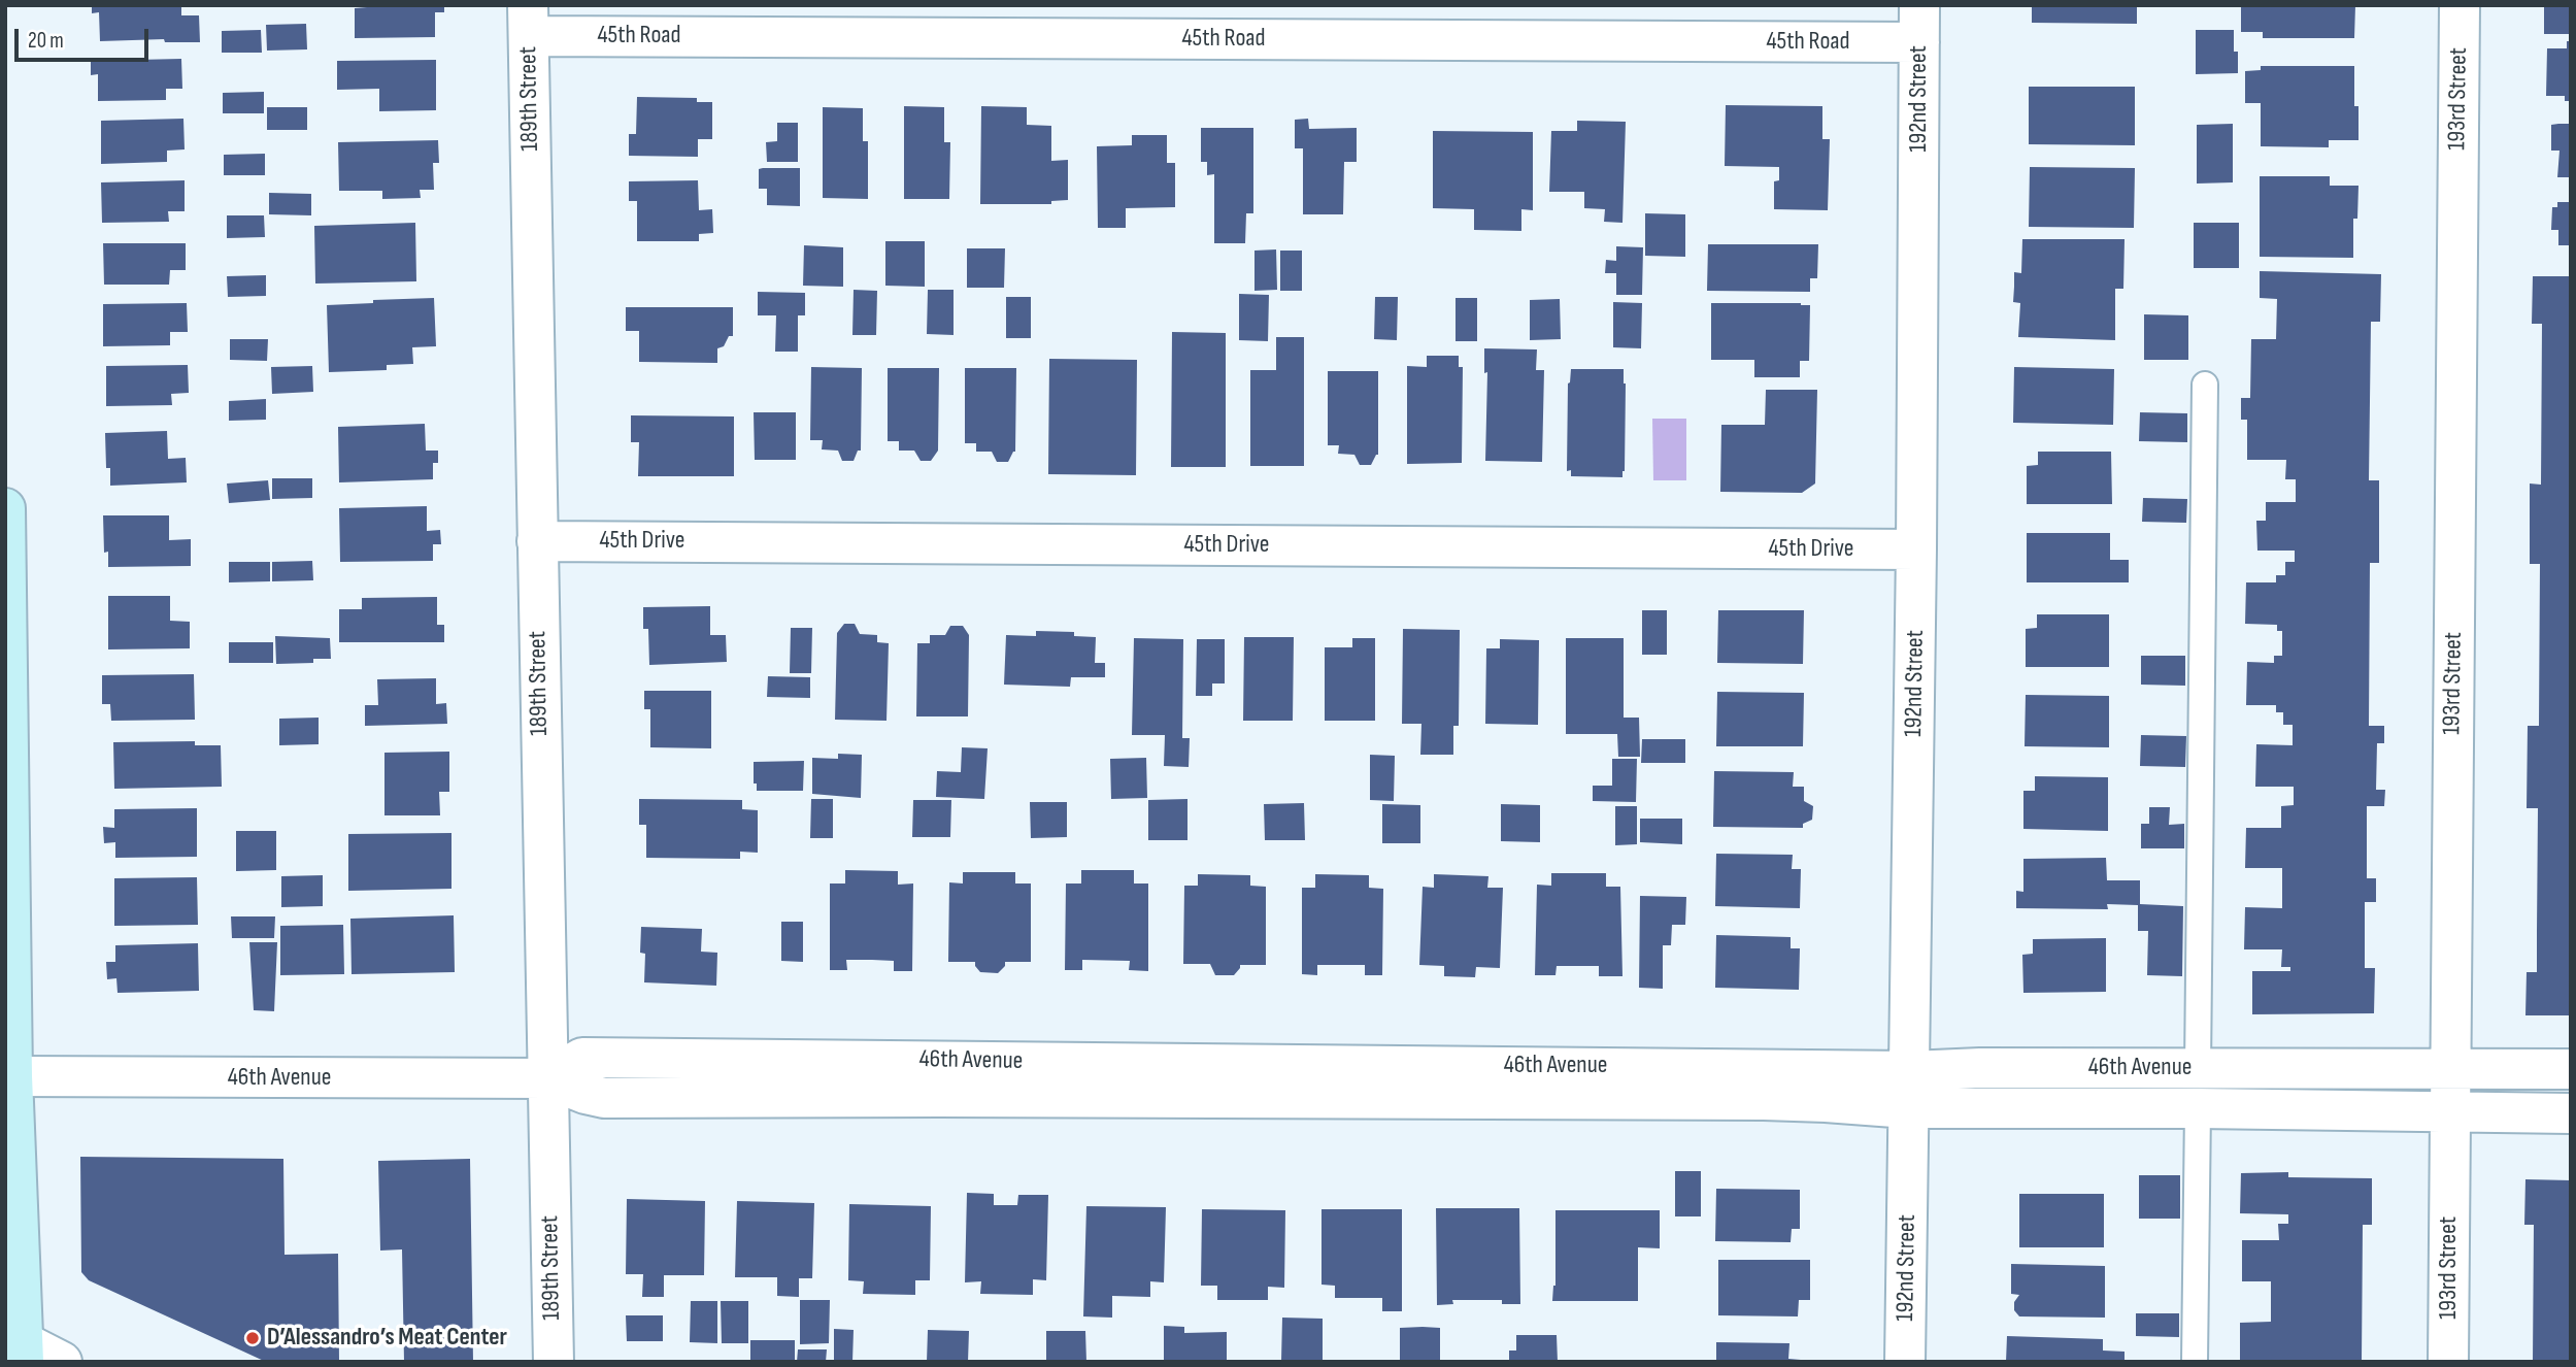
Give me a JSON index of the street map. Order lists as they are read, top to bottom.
{
  "streets": {
    "street": [
      "45th Road",
      "189th Street",
      "192nd Street",
      "193rd Street",
      "45th Drive",
      "46th Avenue"
    ]
  },
  "crossings": [
    ["45th Road", "189th Street"],
    ["45th Road", "192nd Street"],
    ["189th Street", "45th Drive"],
    ["189th Street", "46th Avenue"],
    ["192nd Street", "45th Drive"],
    ["192nd Street", "46th Avenue"],
    ["193rd Street", "46th Avenue"]
  ],
  "places": ["D’Alessandro’s Meat Center"],
  "scale_bar": "20 m"
}
